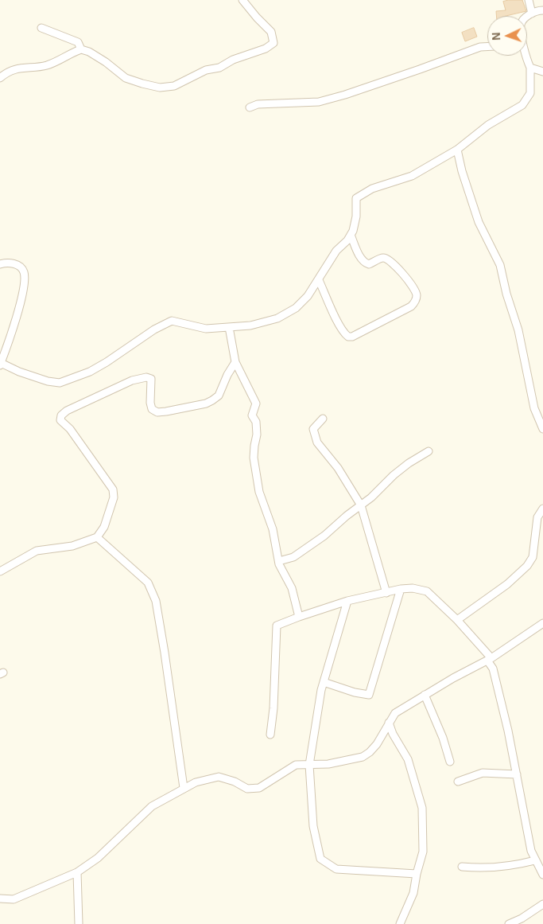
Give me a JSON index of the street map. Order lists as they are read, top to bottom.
{
  "north": "left"
}
